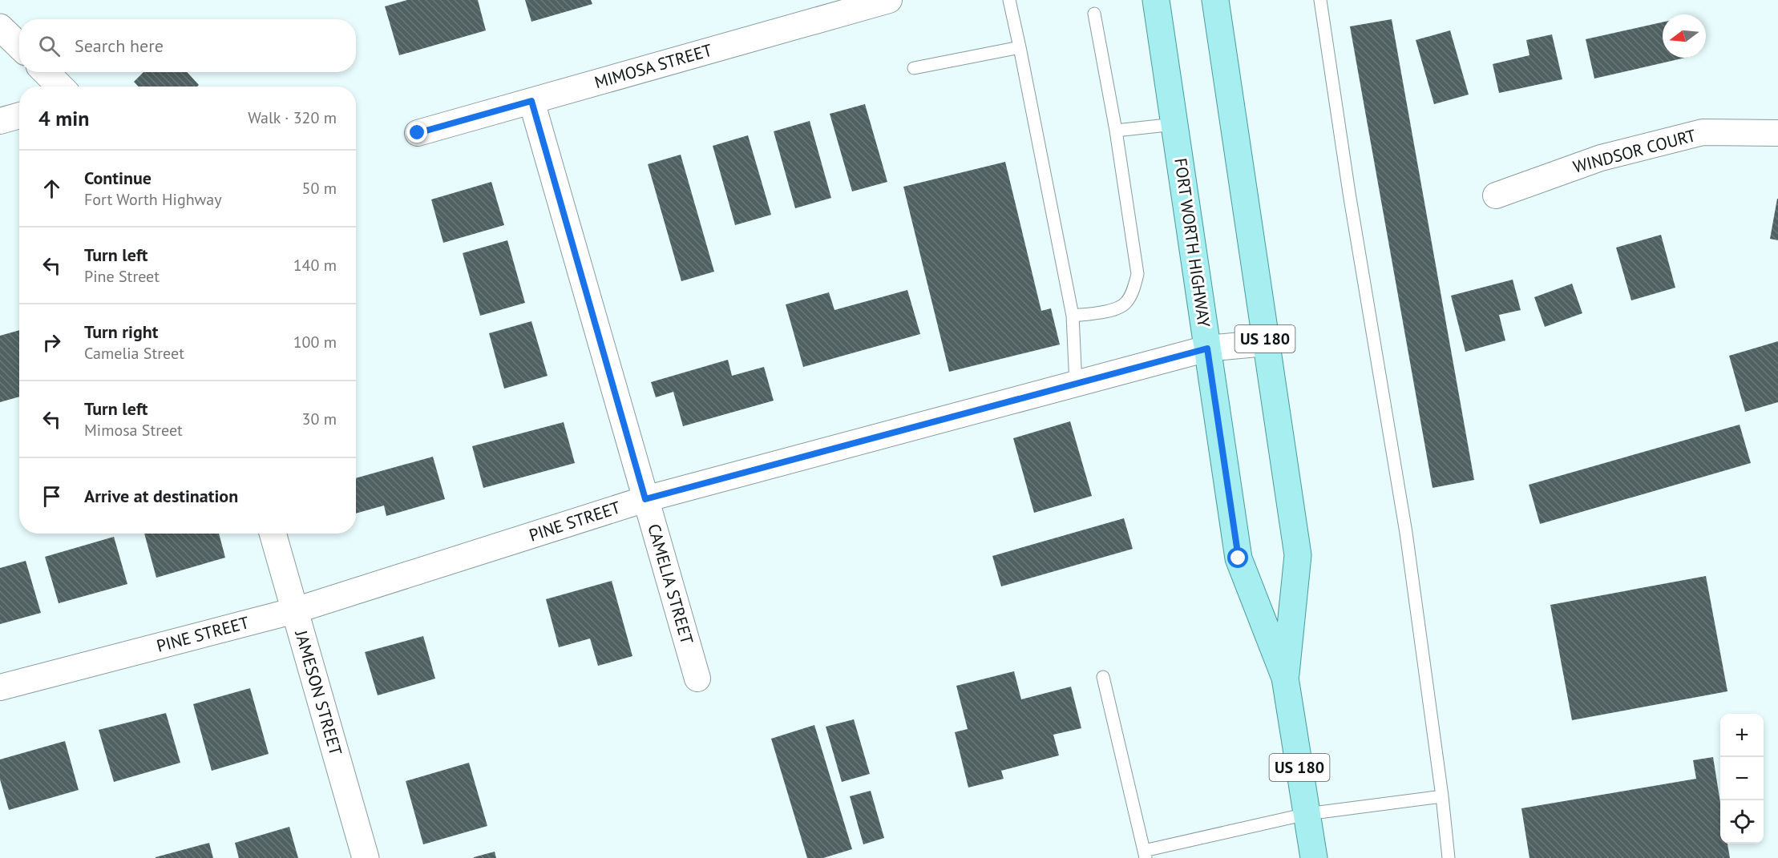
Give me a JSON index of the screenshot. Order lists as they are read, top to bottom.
{
  "streets": {
    "main road": ["FORT WORTH HIGHWAY", "US 180"],
    "street": [
      "MIMOSA STREET",
      "WINDSOR COURT",
      "PINE STREET",
      "CAMELIA STREET",
      "JAMESON STREET"
    ]
  },
  "crossings": [
    ["MIMOSA STREET", "CAMELIA STREET"],
    ["FORT WORTH HIGHWAY", "PINE STREET"],
    ["PINE STREET", "CAMELIA STREET"],
    ["PINE STREET", "JAMESON STREET"]
  ],
  "north": "left",
  "page": {
    "search": "Search here",
    "heading": ["4 min", "Walk · 320 m"],
    "list": [
      ["Continue", "Fort Worth Highway", "50 m"],
      ["Turn left", "Pine Street", "140 m"],
      ["Turn right", "Camelia Street", "100 m"],
      ["Turn left", "Mimosa Street", "30 m"],
      "Arrive at destination"
    ],
    "map_buttons": ["+", "−"]
  }
}
